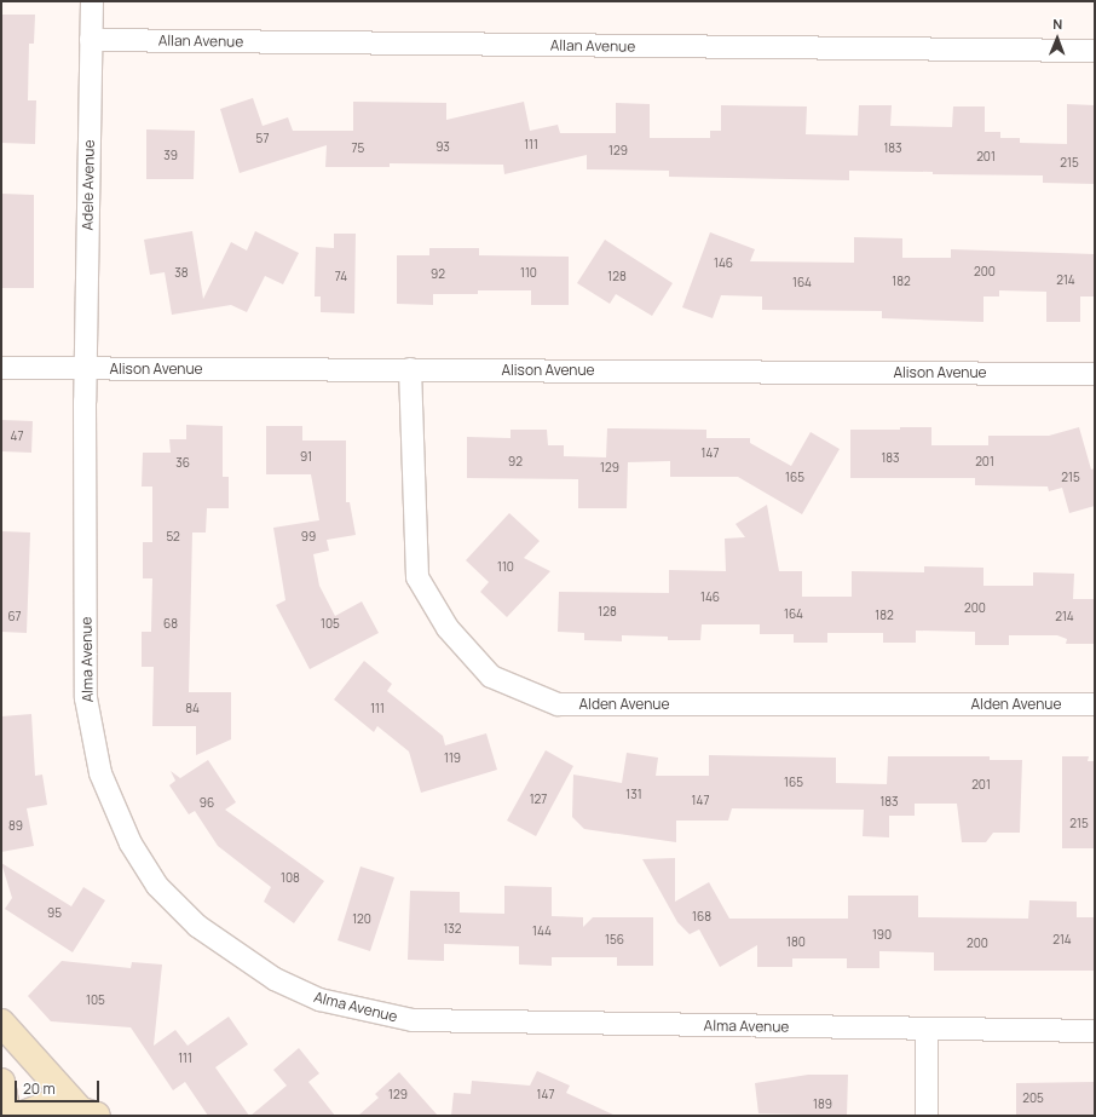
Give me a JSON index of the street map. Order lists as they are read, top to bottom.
{
  "streets": {
    "street": [
      "Allan Avenue",
      "Adele Avenue",
      "Alison Avenue",
      "Alma Avenue",
      "Alden Avenue"
    ]
  },
  "crossings": [
    ["Allan Avenue", "Adele Avenue"],
    ["Adele Avenue", "Alison Avenue"],
    ["Adele Avenue", "Alma Avenue"],
    ["Alison Avenue", "Alma Avenue"],
    ["Alison Avenue", "Alden Avenue"]
  ],
  "house_numbers": [
    "57",
    "111",
    "93",
    "75",
    "183",
    "129",
    "39",
    "201",
    "215",
    "146",
    "200",
    "38",
    "110",
    "92",
    "74",
    "128",
    "214",
    "182",
    "164",
    "47",
    "147",
    "91",
    "183",
    "92",
    "201",
    "36",
    "129",
    "165",
    "215",
    "52",
    "99",
    "110",
    "146",
    "200",
    "128",
    "164",
    "182",
    "67",
    "214",
    "68",
    "105",
    "84",
    "111",
    "119",
    "165",
    "201",
    "131",
    "127",
    "147",
    "183",
    "96",
    "215",
    "89",
    "108",
    "95",
    "168",
    "120",
    "132",
    "144",
    "190",
    "156",
    "214",
    "180",
    "200",
    "105",
    "111",
    "129",
    "147",
    "205",
    "189"
  ],
  "scale_bar": "20 m",
  "north": "top"
}
